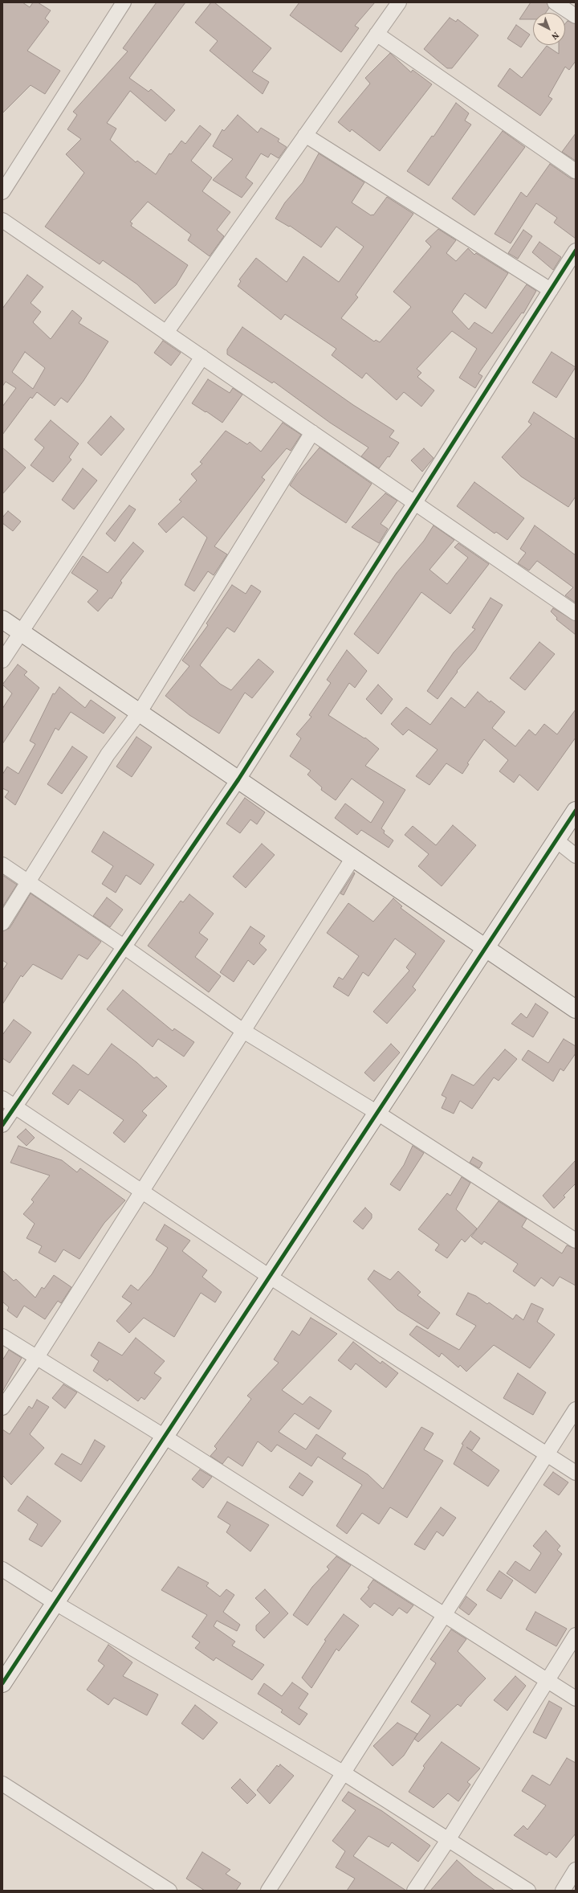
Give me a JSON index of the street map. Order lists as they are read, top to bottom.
{
  "north": "bottom right"
}
